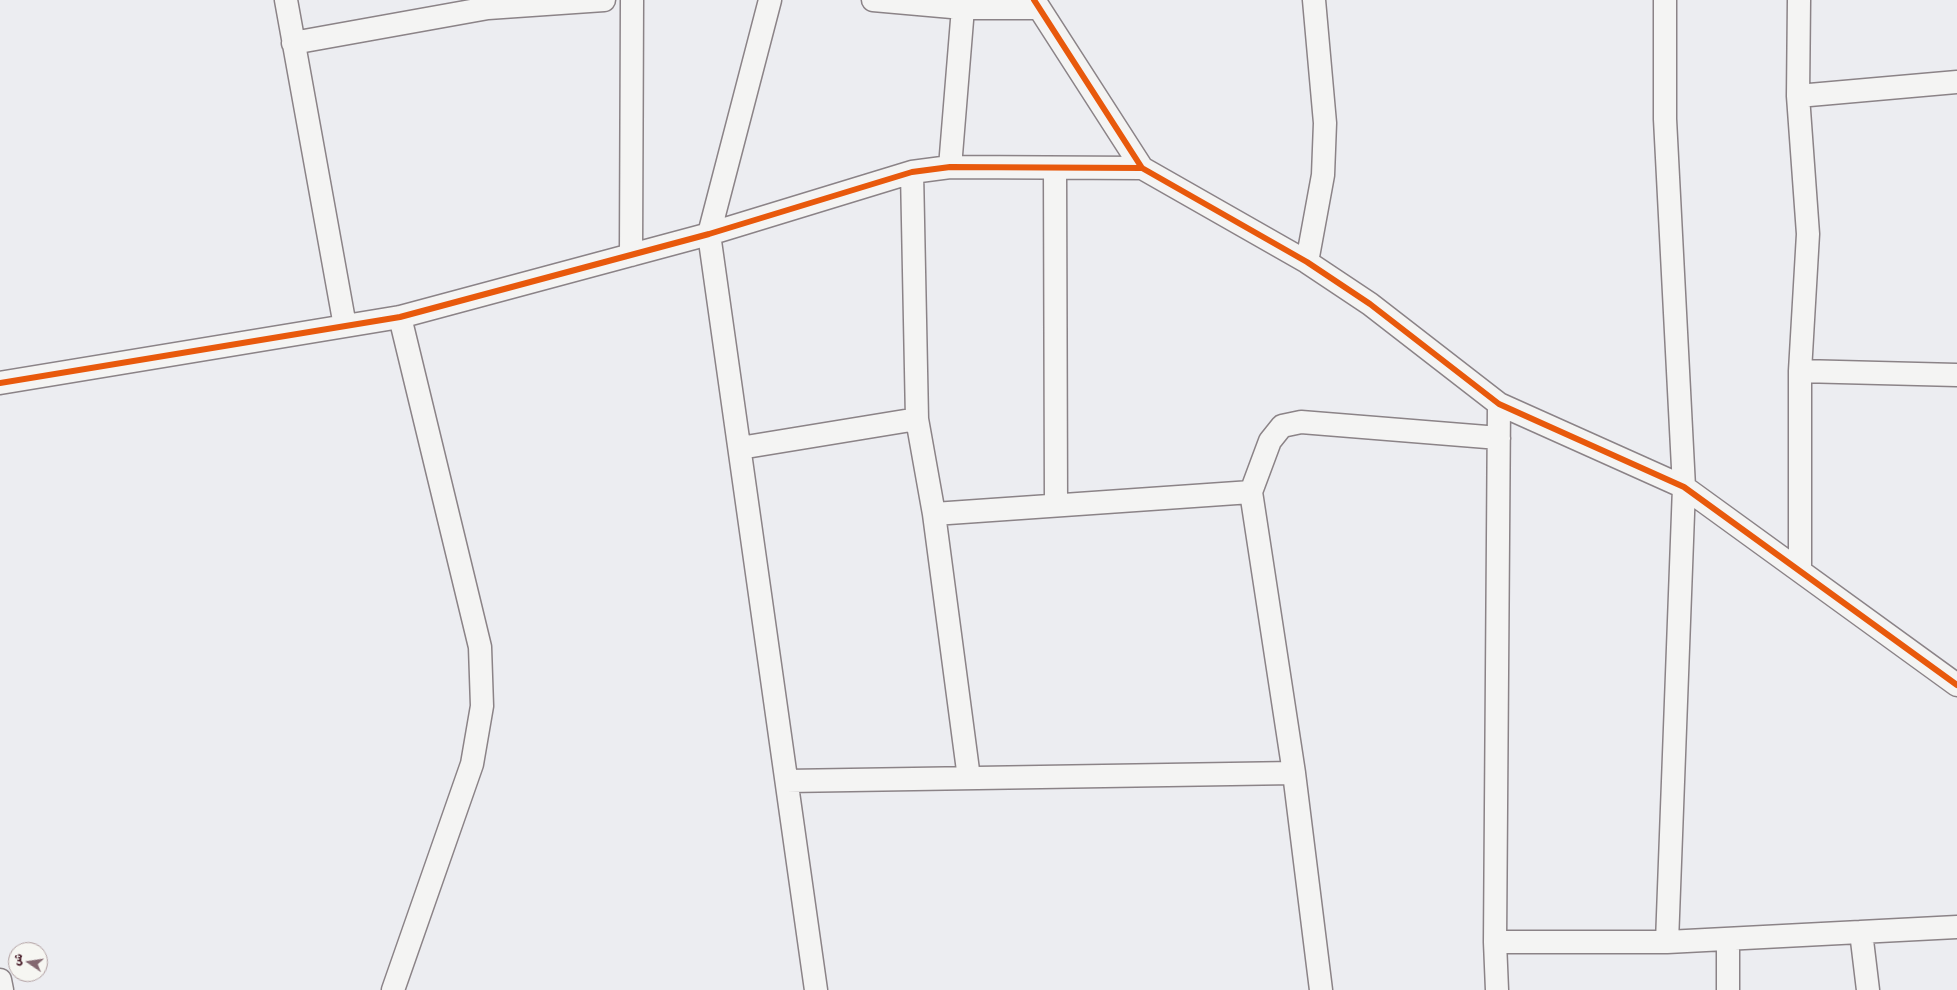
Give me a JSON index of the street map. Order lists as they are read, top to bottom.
{
  "north": "left"
}
